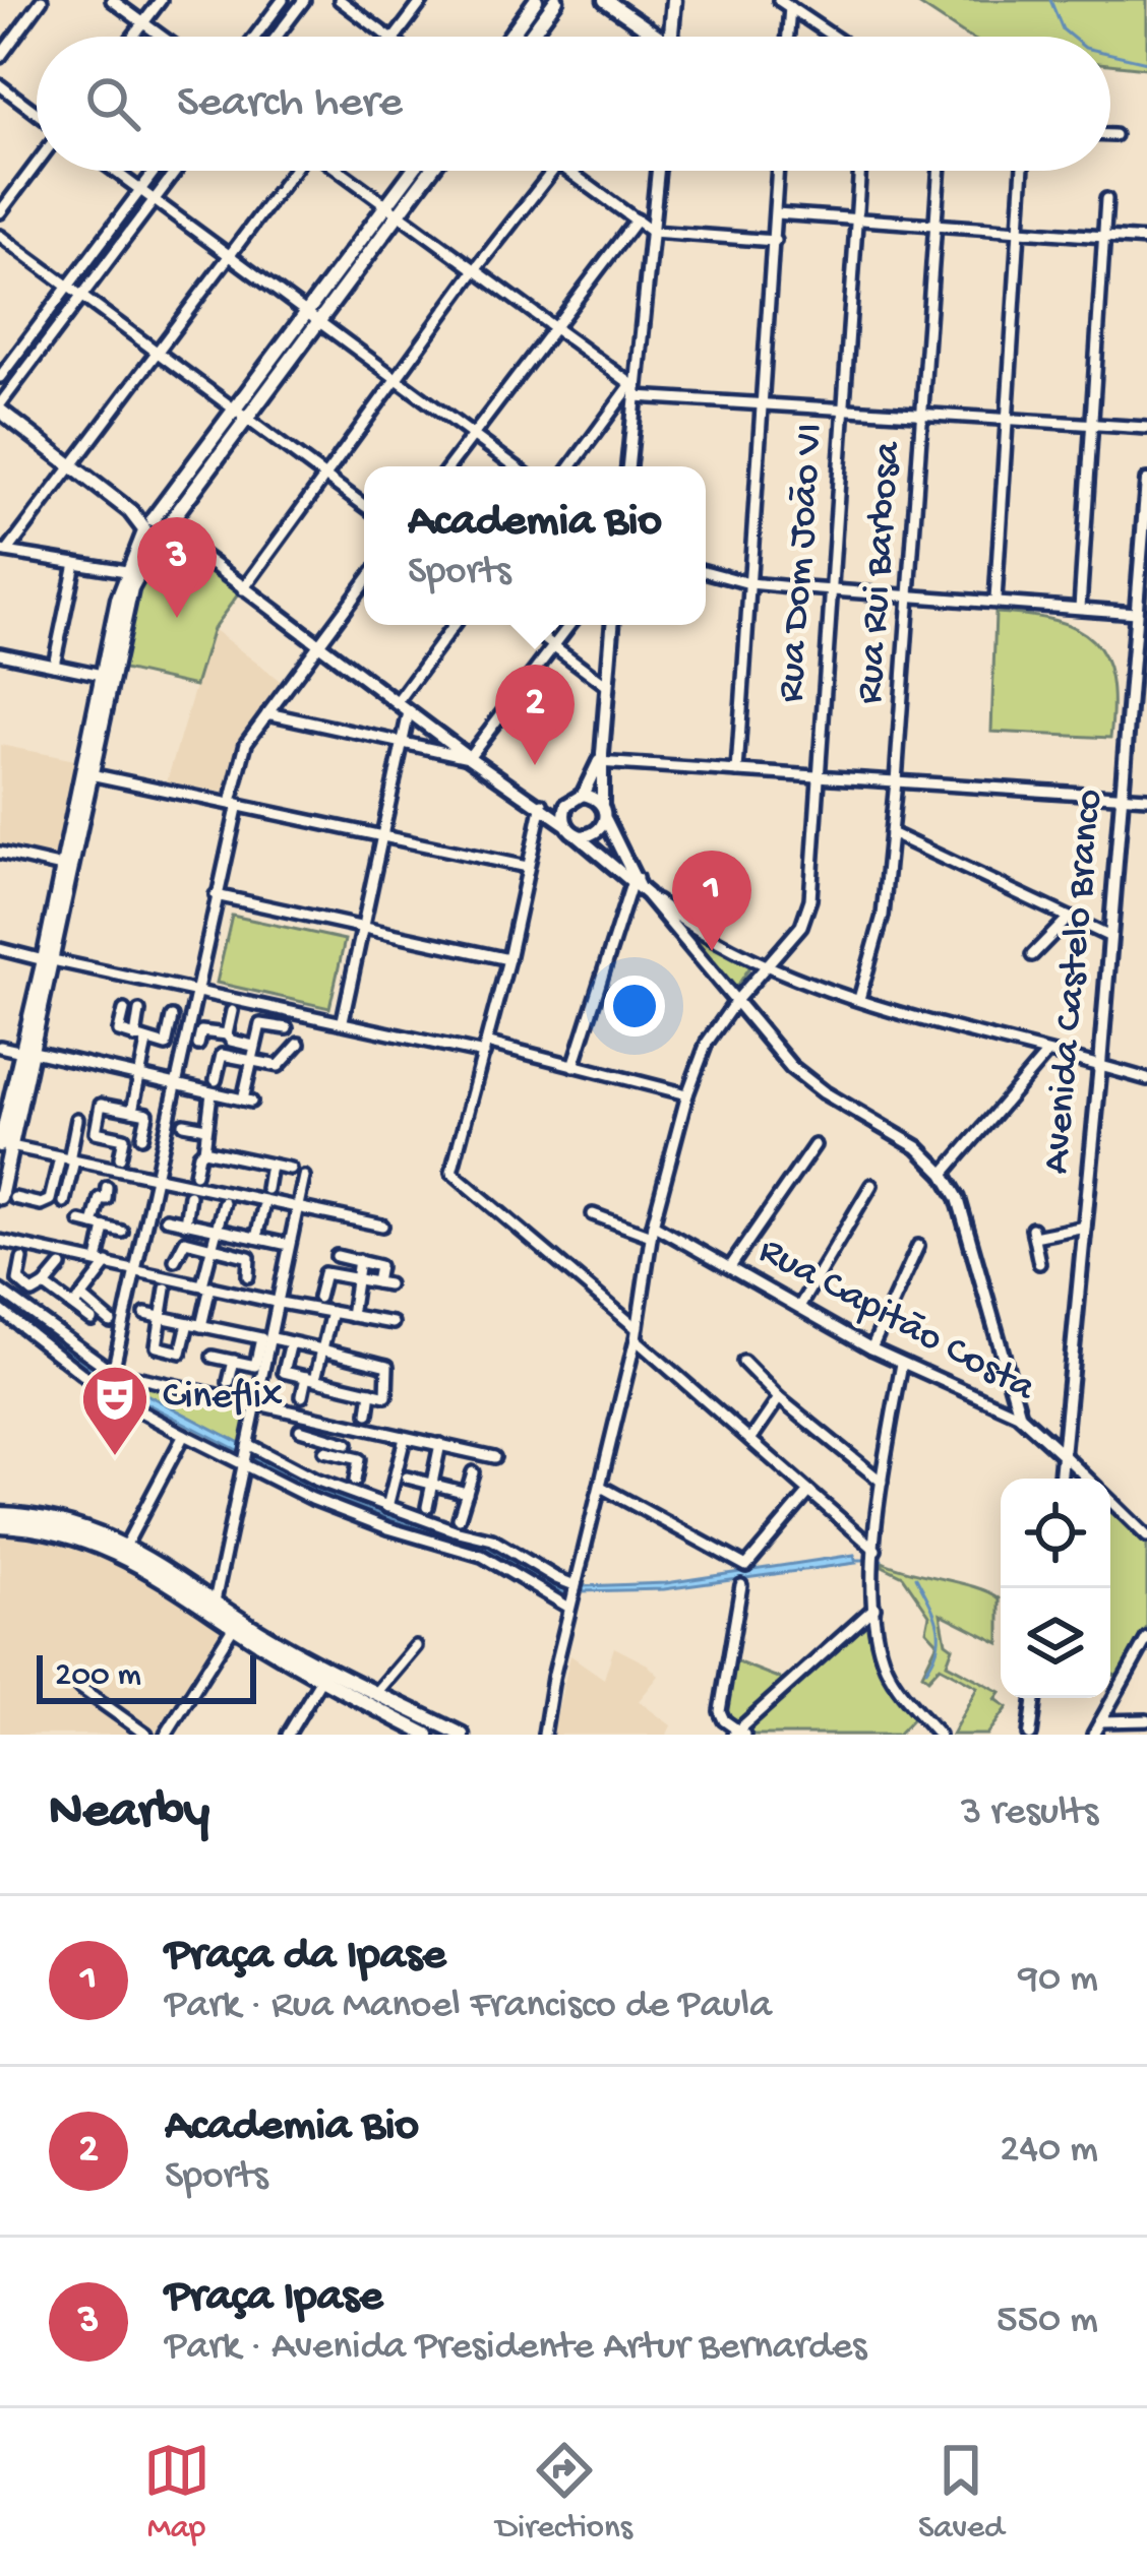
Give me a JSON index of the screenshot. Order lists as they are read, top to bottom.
{
  "streets": {
    "street": [
      "Rua Dom João VI",
      "Rua Rui Barbosa",
      "Avenida Castelo Branco",
      "Rua Capitão Costa"
    ]
  },
  "crossings": [
    ["Rua Dom João VI", "Rua Capitão Costa"],
    ["Avenida Castelo Branco", "Rua Capitão Costa"]
  ],
  "places": {
    "theatre": ["Cineflix"]
  },
  "scale_bar": "200 m",
  "page": {
    "search": "Search here",
    "popup": ["Academia Bio", "Sports"],
    "pins": ["3", "2", "1"],
    "scale": "200 m",
    "heading": ["Nearby", "3 results"],
    "list": [
      {
        "mark": "1",
        "name": "Praça da Ipase",
        "note": "Park · Rua Manoel Francisco de Paula",
        "value": "90 m"
      },
      {
        "mark": "2",
        "name": "Academia Bio",
        "note": "Sports",
        "value": "240 m"
      },
      {
        "mark": "3",
        "name": "Praça Ipase",
        "note": "Park · Avenida Presidente Artur Bernardes",
        "value": "550 m"
      }
    ],
    "nav": ["Map", "Directions", "Saved"]
  }
}
